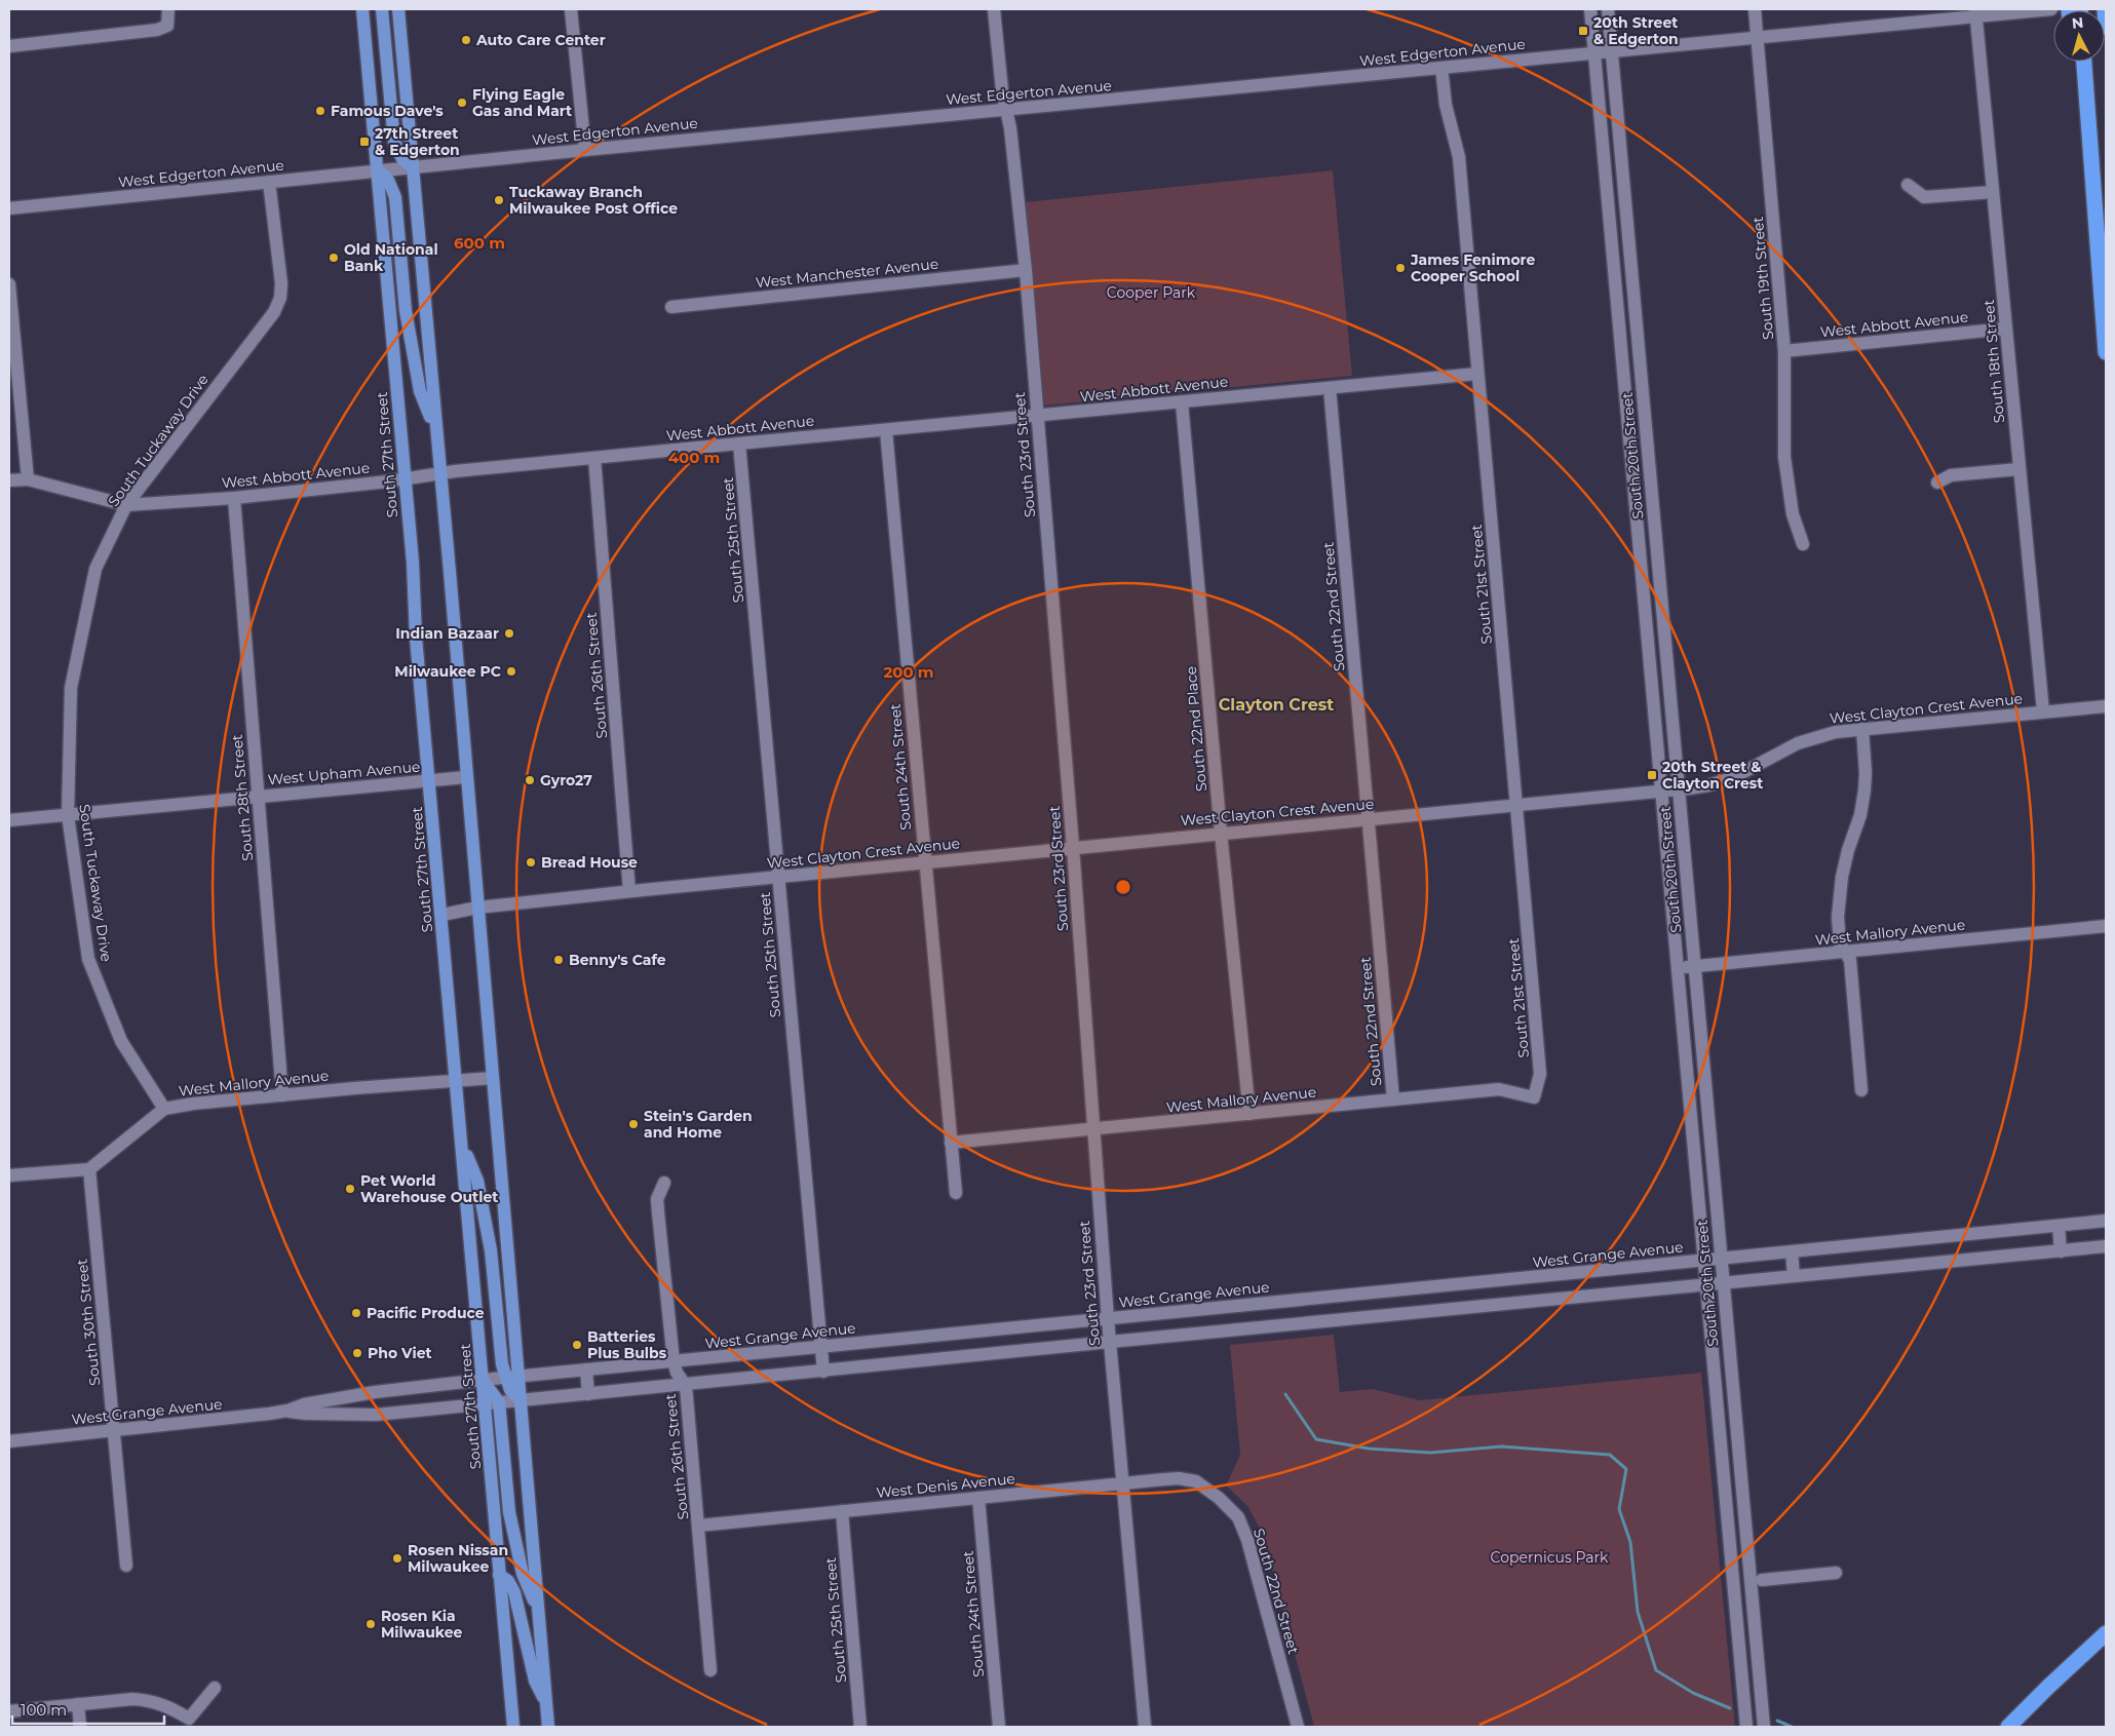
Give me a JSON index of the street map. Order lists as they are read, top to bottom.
{
  "streets": {
    "main road": ["South 27th Street"],
    "street": [
      "West Edgerton Avenue",
      "West Manchester Avenue",
      "South 19th Street",
      "West Abbott Avenue",
      "South 18th Street",
      "South Tuckaway Drive",
      "South 23rd Street",
      "South 20th Street",
      "South 25th Street",
      "South 21st Street",
      "South 22nd Street",
      "South 26th Street",
      "West Clayton Crest Avenue",
      "South 22nd Place",
      "South 24th Street",
      "West Upham Avenue",
      "South 28th Street",
      "West Mallory Avenue",
      "West Grange Avenue",
      "South 30th Street",
      "West Denis Avenue"
    ]
  },
  "crossings": [
    ["West Edgerton Avenue", "South 19th Street"],
    ["West Edgerton Avenue", "South 18th Street"],
    ["West Edgerton Avenue", "South Tuckaway Drive"],
    ["West Edgerton Avenue", "South 27th Street"],
    ["West Edgerton Avenue", "South 23rd Street"],
    ["West Edgerton Avenue", "South 20th Street"],
    ["West Edgerton Avenue", "South 21st Street"],
    ["West Manchester Avenue", "South 23rd Street"],
    ["South 19th Street", "West Abbott Avenue"],
    ["West Abbott Avenue", "South 18th Street"],
    ["West Abbott Avenue", "South Tuckaway Drive"],
    ["West Abbott Avenue", "South 27th Street"],
    ["West Abbott Avenue", "South 23rd Street"],
    ["West Abbott Avenue", "South 25th Street"],
    ["West Abbott Avenue", "South 21st Street"],
    ["West Abbott Avenue", "South 22nd Street"],
    ["West Abbott Avenue", "South 26th Street"],
    ["West Abbott Avenue", "South 22nd Place"],
    ["West Abbott Avenue", "South 24th Street"],
    ["West Abbott Avenue", "South 28th Street"],
    ["South 18th Street", "West Clayton Crest Avenue"],
    ["South Tuckaway Drive", "West Upham Avenue"],
    ["South Tuckaway Drive", "West Mallory Avenue"],
    ["South 27th Street", "West Clayton Crest Avenue"],
    ["South 27th Street", "West Upham Avenue"],
    ["South 27th Street", "West Mallory Avenue"],
    ["South 27th Street", "West Grange Avenue"],
    ["South 23rd Street", "West Clayton Crest Avenue"],
    ["South 23rd Street", "West Mallory Avenue"],
    ["South 23rd Street", "West Grange Avenue"],
    ["South 23rd Street", "West Denis Avenue"],
    ["South 20th Street", "West Clayton Crest Avenue"],
    ["South 20th Street", "West Mallory Avenue"],
    ["South 20th Street", "West Grange Avenue"],
    ["South 25th Street", "West Clayton Crest Avenue"],
    ["South 25th Street", "West Grange Avenue"],
    ["South 25th Street", "West Denis Avenue"],
    ["South 21st Street", "West Clayton Crest Avenue"],
    ["South 21st Street", "West Mallory Avenue"],
    ["South 22nd Street", "West Clayton Crest Avenue"],
    ["South 22nd Street", "West Mallory Avenue"],
    ["South 22nd Street", "West Denis Avenue"],
    ["South 26th Street", "West Clayton Crest Avenue"],
    ["South 26th Street", "West Grange Avenue"],
    ["South 26th Street", "West Denis Avenue"],
    ["West Clayton Crest Avenue", "South 22nd Place"],
    ["West Clayton Crest Avenue", "South 24th Street"],
    ["South 22nd Place", "West Mallory Avenue"],
    ["South 24th Street", "West Mallory Avenue"],
    ["South 24th Street", "West Denis Avenue"],
    ["West Upham Avenue", "South 28th Street"],
    ["South 28th Street", "West Mallory Avenue"],
    ["West Mallory Avenue", "South 30th Street"],
    ["West Grange Avenue", "South 30th Street"]
  ],
  "districts": ["Clayton Crest"],
  "parks": ["Cooper Park", "Copernicus Park"],
  "places": {
    "transit": ["20th Street & Edgerton", "27th Street & Edgerton", "20th Street & Clayton Crest"],
    "other": [
      "Auto Care Center",
      "Flying Eagle Gas and Mart",
      "Famous Dave's",
      "Tuckaway Branch Milwaukee Post Office",
      "Old National Bank",
      "James Fenimore Cooper School",
      "Indian Bazaar",
      "Milwaukee PC",
      "Gyro27",
      "Bread House",
      "Benny's Cafe",
      "Stein's Garden and Home",
      "Pet World Warehouse Outlet",
      "Pacific Produce",
      "Batteries Plus Bulbs",
      "Pho Viet",
      "Rosen Nissan Milwaukee",
      "Rosen Kia Milwaukee"
    ]
  },
  "scale_bar": "100 m",
  "north": "top",
  "rings": ["600 m", "400 m", "200 m"]
}
